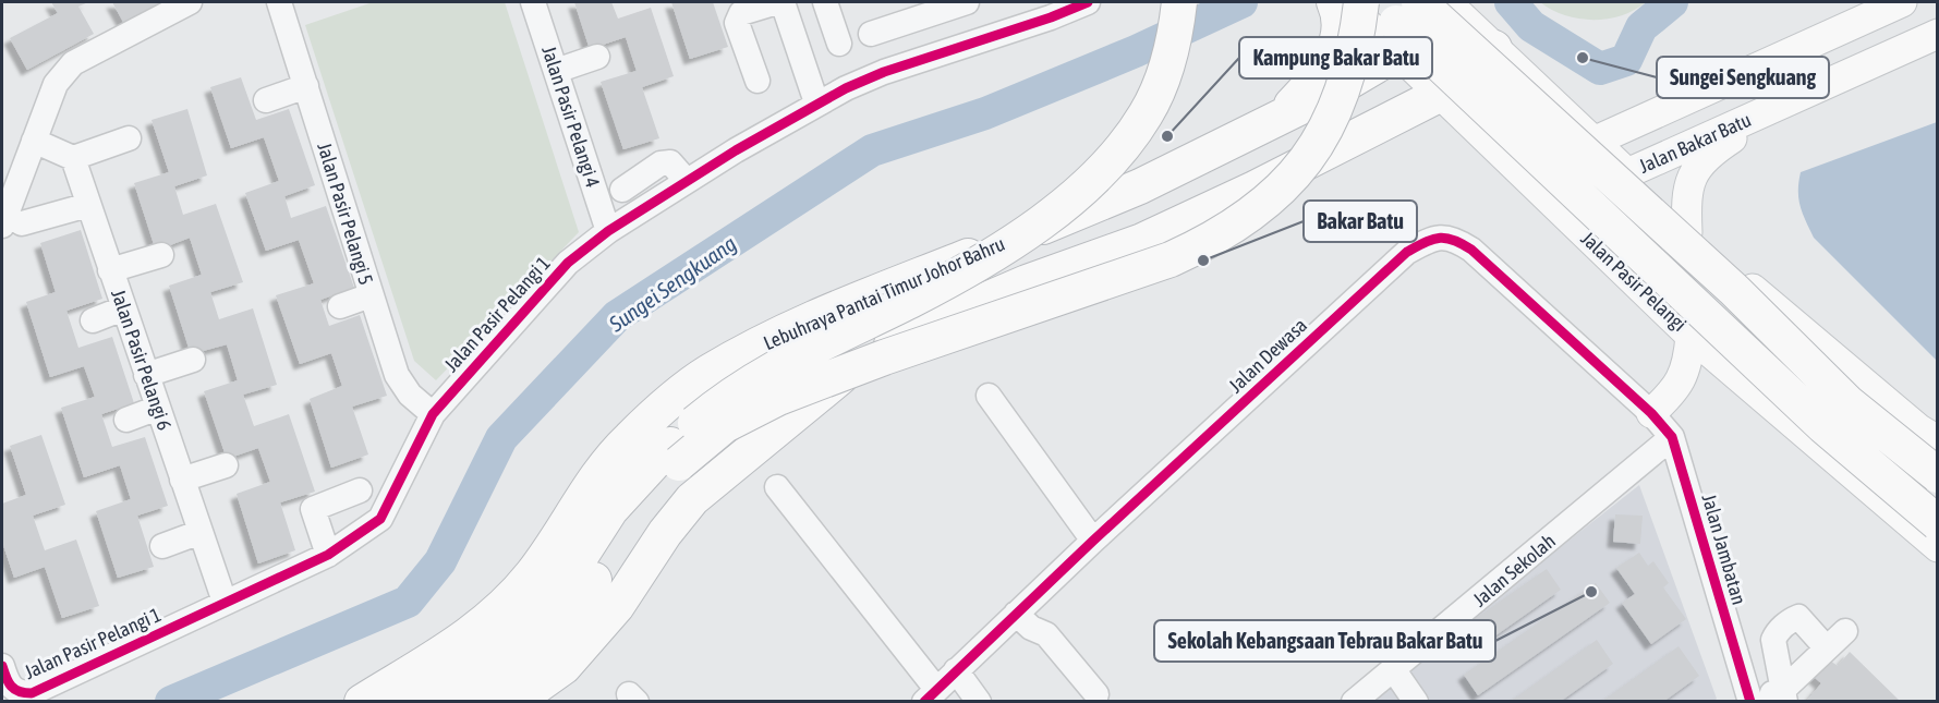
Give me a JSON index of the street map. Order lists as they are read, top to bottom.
{
  "streets": {
    "highway": ["Lebuhraya Pantai Timur Johor Bahru"],
    "main road": ["Jalan Bakar Batu", "Jalan Pasir Pelangi"],
    "street": [
      "Jalan Pasir Pelangi 4",
      "Jalan Pasir Pelangi 5",
      "Jalan Pasir Pelangi 1",
      "Jalan Dewasa",
      "Jalan Pasir Pelangi 6",
      "Jalan Jambatan",
      "Jalan Sekolah"
    ]
  },
  "crossings": [
    ["Jalan Pasir Pelangi 4", "Jalan Pasir Pelangi 1"],
    ["Jalan Bakar Batu", "Jalan Pasir Pelangi"],
    ["Jalan Pasir Pelangi 5", "Jalan Pasir Pelangi 1"],
    ["Jalan Pasir Pelangi", "Lebuhraya Pantai Timur Johor Bahru"],
    ["Jalan Pasir Pelangi 1", "Jalan Pasir Pelangi 6"],
    ["Jalan Dewasa", "Jalan Jambatan"],
    ["Jalan Jambatan", "Jalan Sekolah"]
  ],
  "water": ["Sungei Sengkuang"],
  "places": [
    "Sungei Sengkuang",
    "Kampung Bakar Batu",
    "Bakar Batu",
    "Sekolah Kebangsaan Tebrau Bakar Batu"
  ]
}
